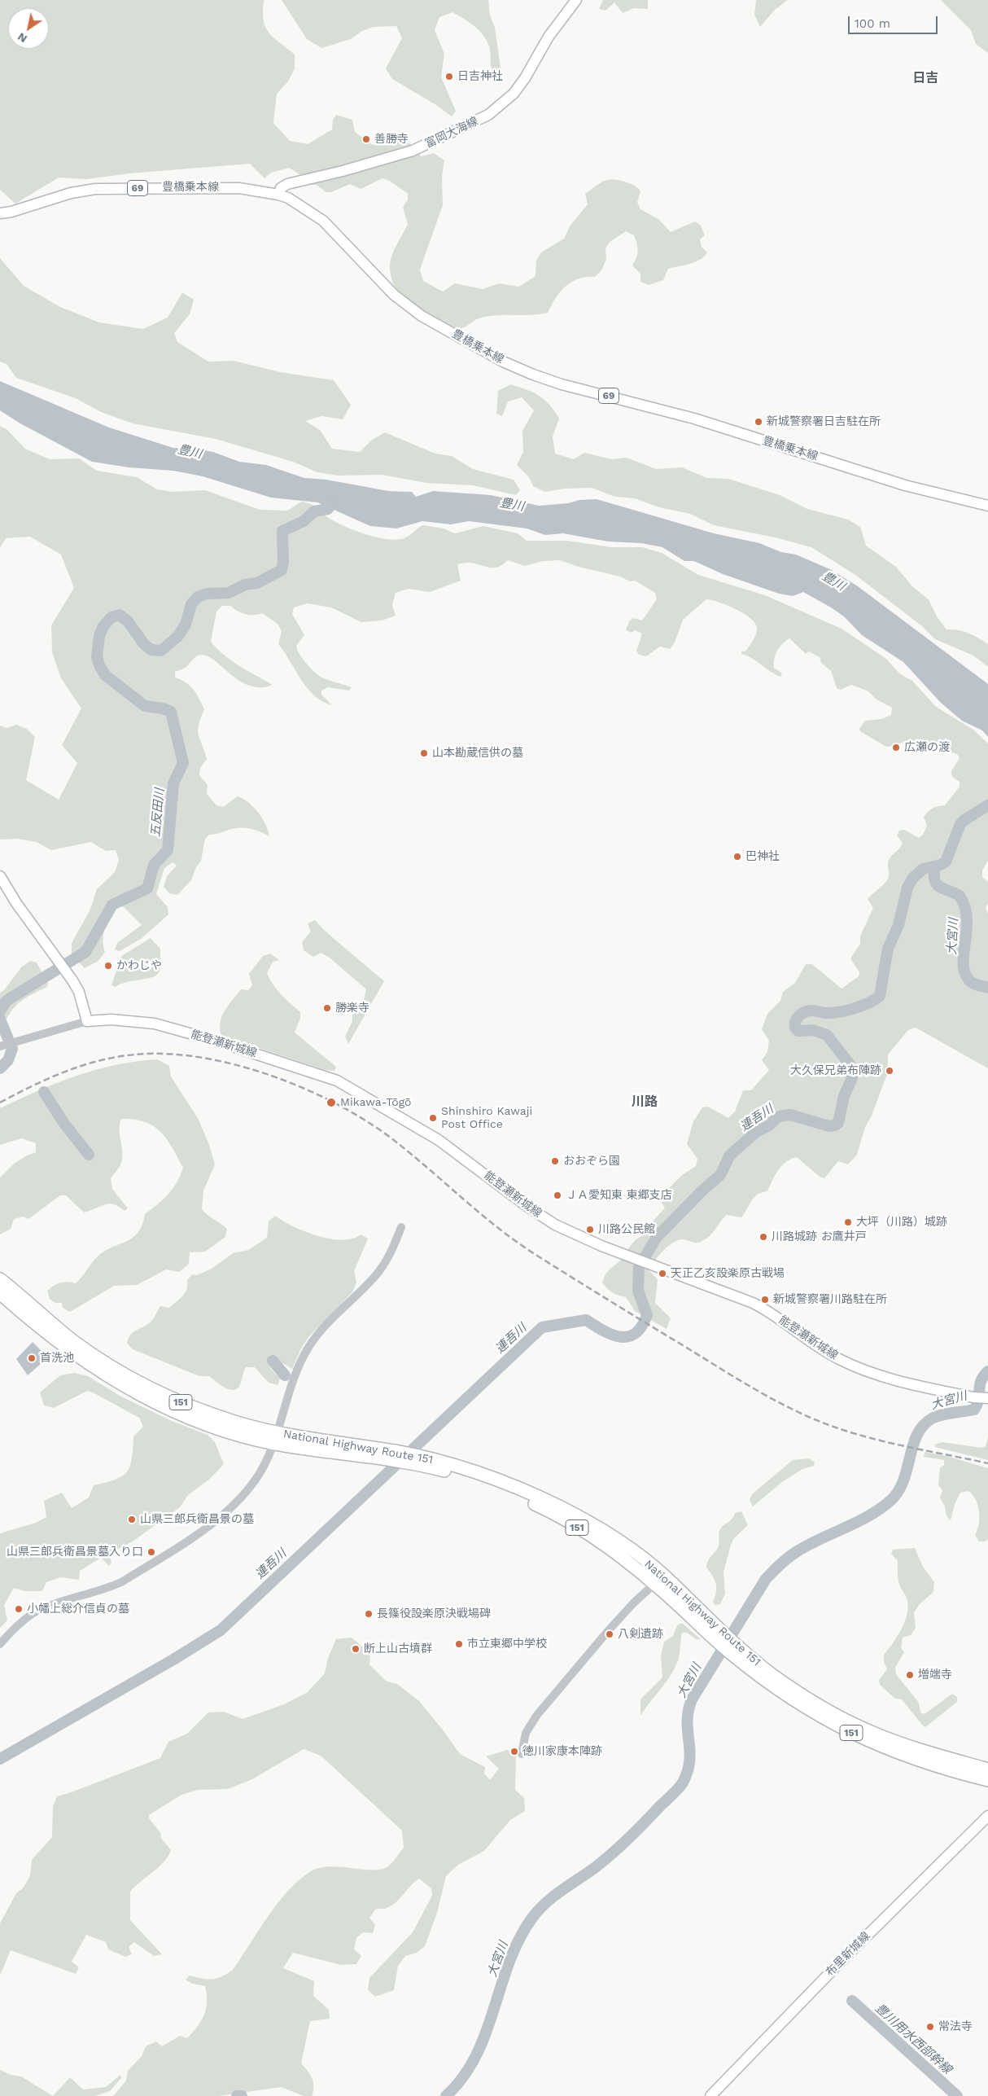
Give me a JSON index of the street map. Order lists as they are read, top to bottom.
{
  "streets": {
    "highway": ["151", "National Highway Route 151"],
    "main road": [
      "富岡大海線",
      "豊橋乗本線",
      "69",
      "能登瀬新城線",
      "布里新城線"
    ]
  },
  "crossings": [
    ["富岡大海線", "豊橋乗本線"]
  ],
  "districts": ["日吉", "川路"],
  "water": [
    "豊川",
    "五反田川",
    "大宮川",
    "連吾川",
    "豊川用水西部幹線"
  ],
  "places": [
    "日吉神社",
    "善勝寺",
    "新城警察署日吉駐在所",
    "広瀬の渡",
    "山本勘蔵信供の墓",
    "巴神社",
    "かわじや",
    "勝楽寺",
    "大久保兄弟布陣跡",
    "Mikawa-Tōgō",
    "Shinshiro Kawaji Post Office",
    "おおぞら園",
    "ＪＡ愛知東 東郷支店",
    "大坪（川路）城跡",
    "川路公民館",
    "川路城跡 お鷹井戸",
    "天正乙亥設楽原古戦場",
    "新城警察署川路駐在所",
    "首洗池",
    "山県三郎兵衛昌景の墓",
    "山県三郎兵衛昌景墓入り口",
    "小幡上総介信貞の墓",
    "長篠役設楽原決戦場碑",
    "八剣遺跡",
    "市立東郷中学校",
    "断上山古墳群",
    "増端寺",
    "徳川家康本陣跡",
    "常法寺"
  ],
  "scale_bar": "100 m",
  "north": "bottom left"
}
